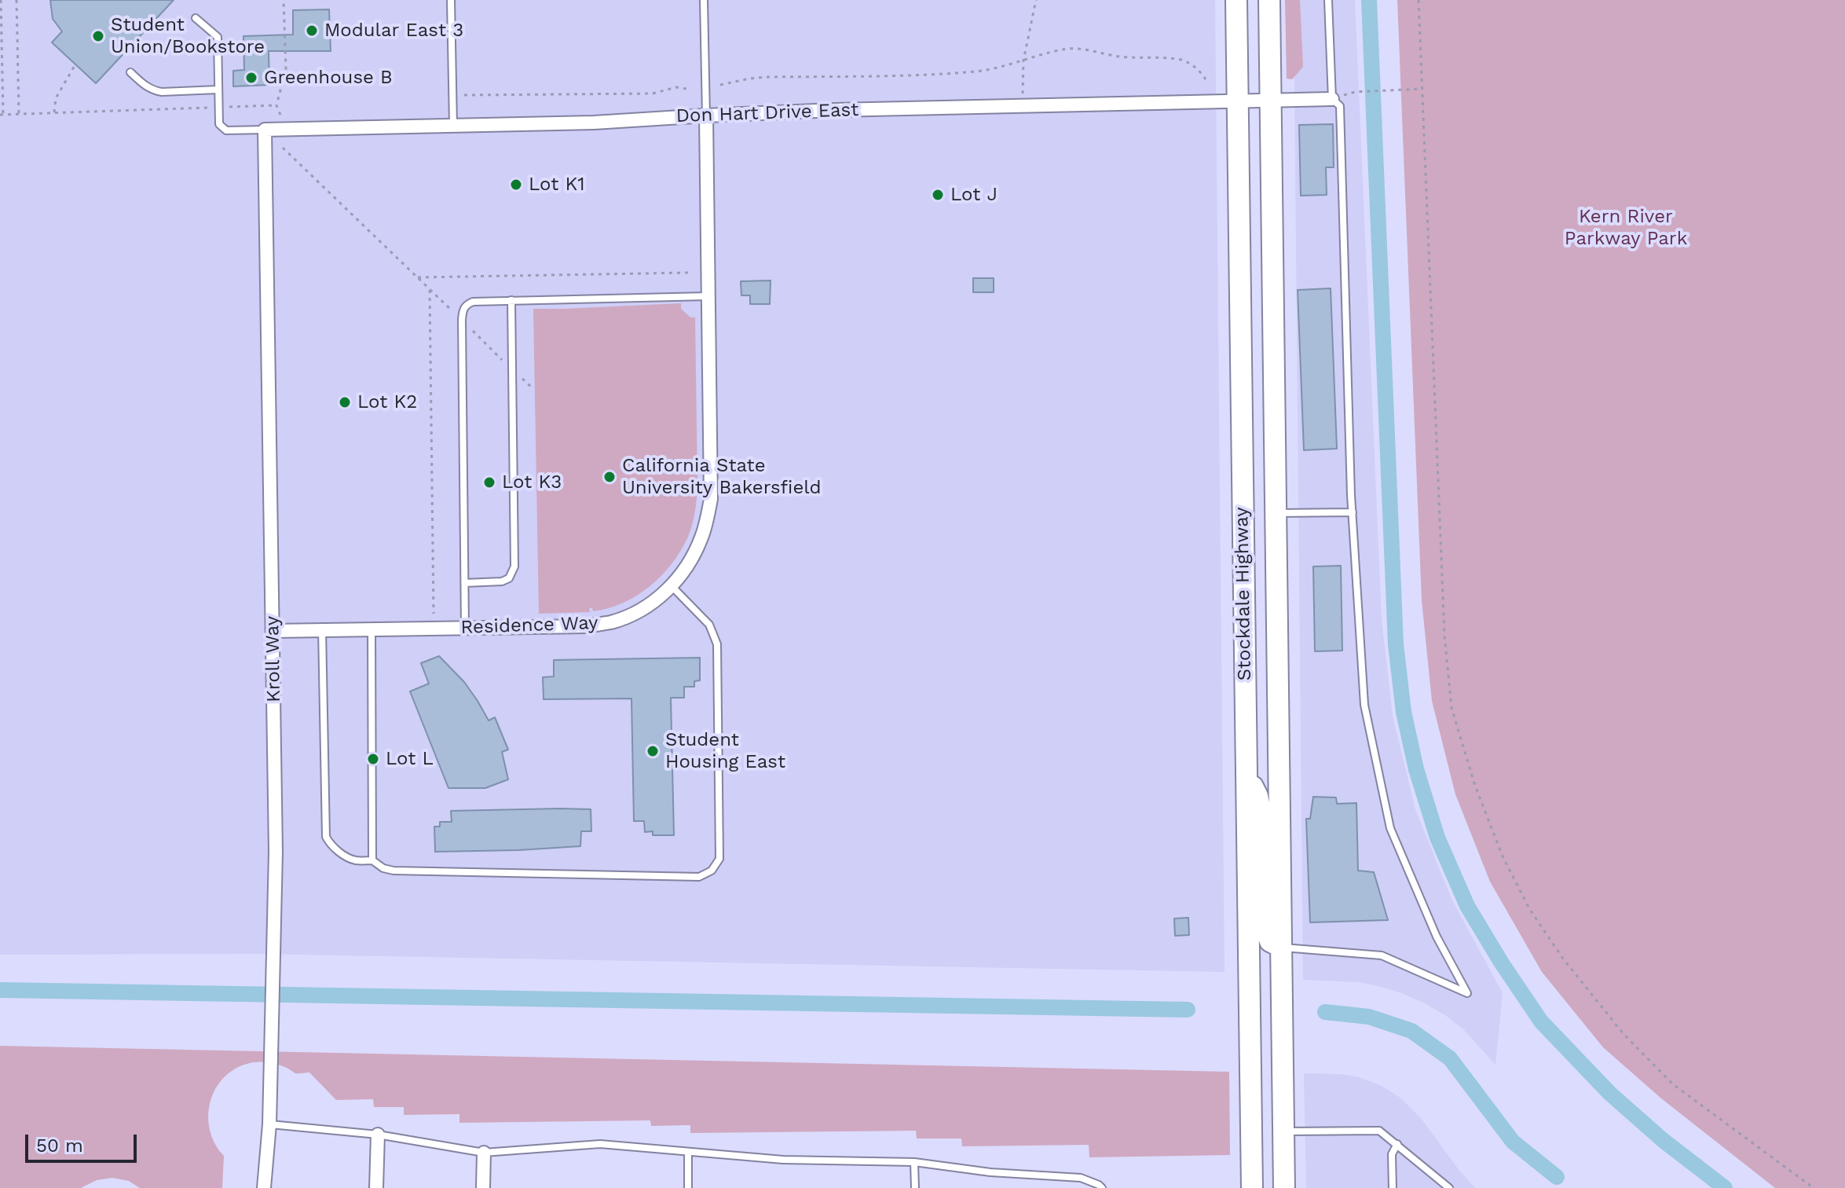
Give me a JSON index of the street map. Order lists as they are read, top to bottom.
{
  "streets": {
    "main road": ["Stockdale Highway"],
    "street": ["Don Hart Drive East", "Residence Way", "Kroll Way"]
  },
  "crossings": [
    ["Don Hart Drive East", "Stockdale Highway"],
    ["Don Hart Drive East", "Residence Way"],
    ["Don Hart Drive East", "Kroll Way"],
    ["Residence Way", "Kroll Way"]
  ],
  "parks": ["Kern River Parkway Park"],
  "places": [
    "Modular East 3",
    "Student Union/Bookstore",
    "Greenhouse B",
    "Lot K1",
    "Lot J",
    "Lot K2",
    "California State University Bakersfield",
    "Lot K3",
    "Student Housing East",
    "Lot L"
  ],
  "scale_bar": "50 m"
}
